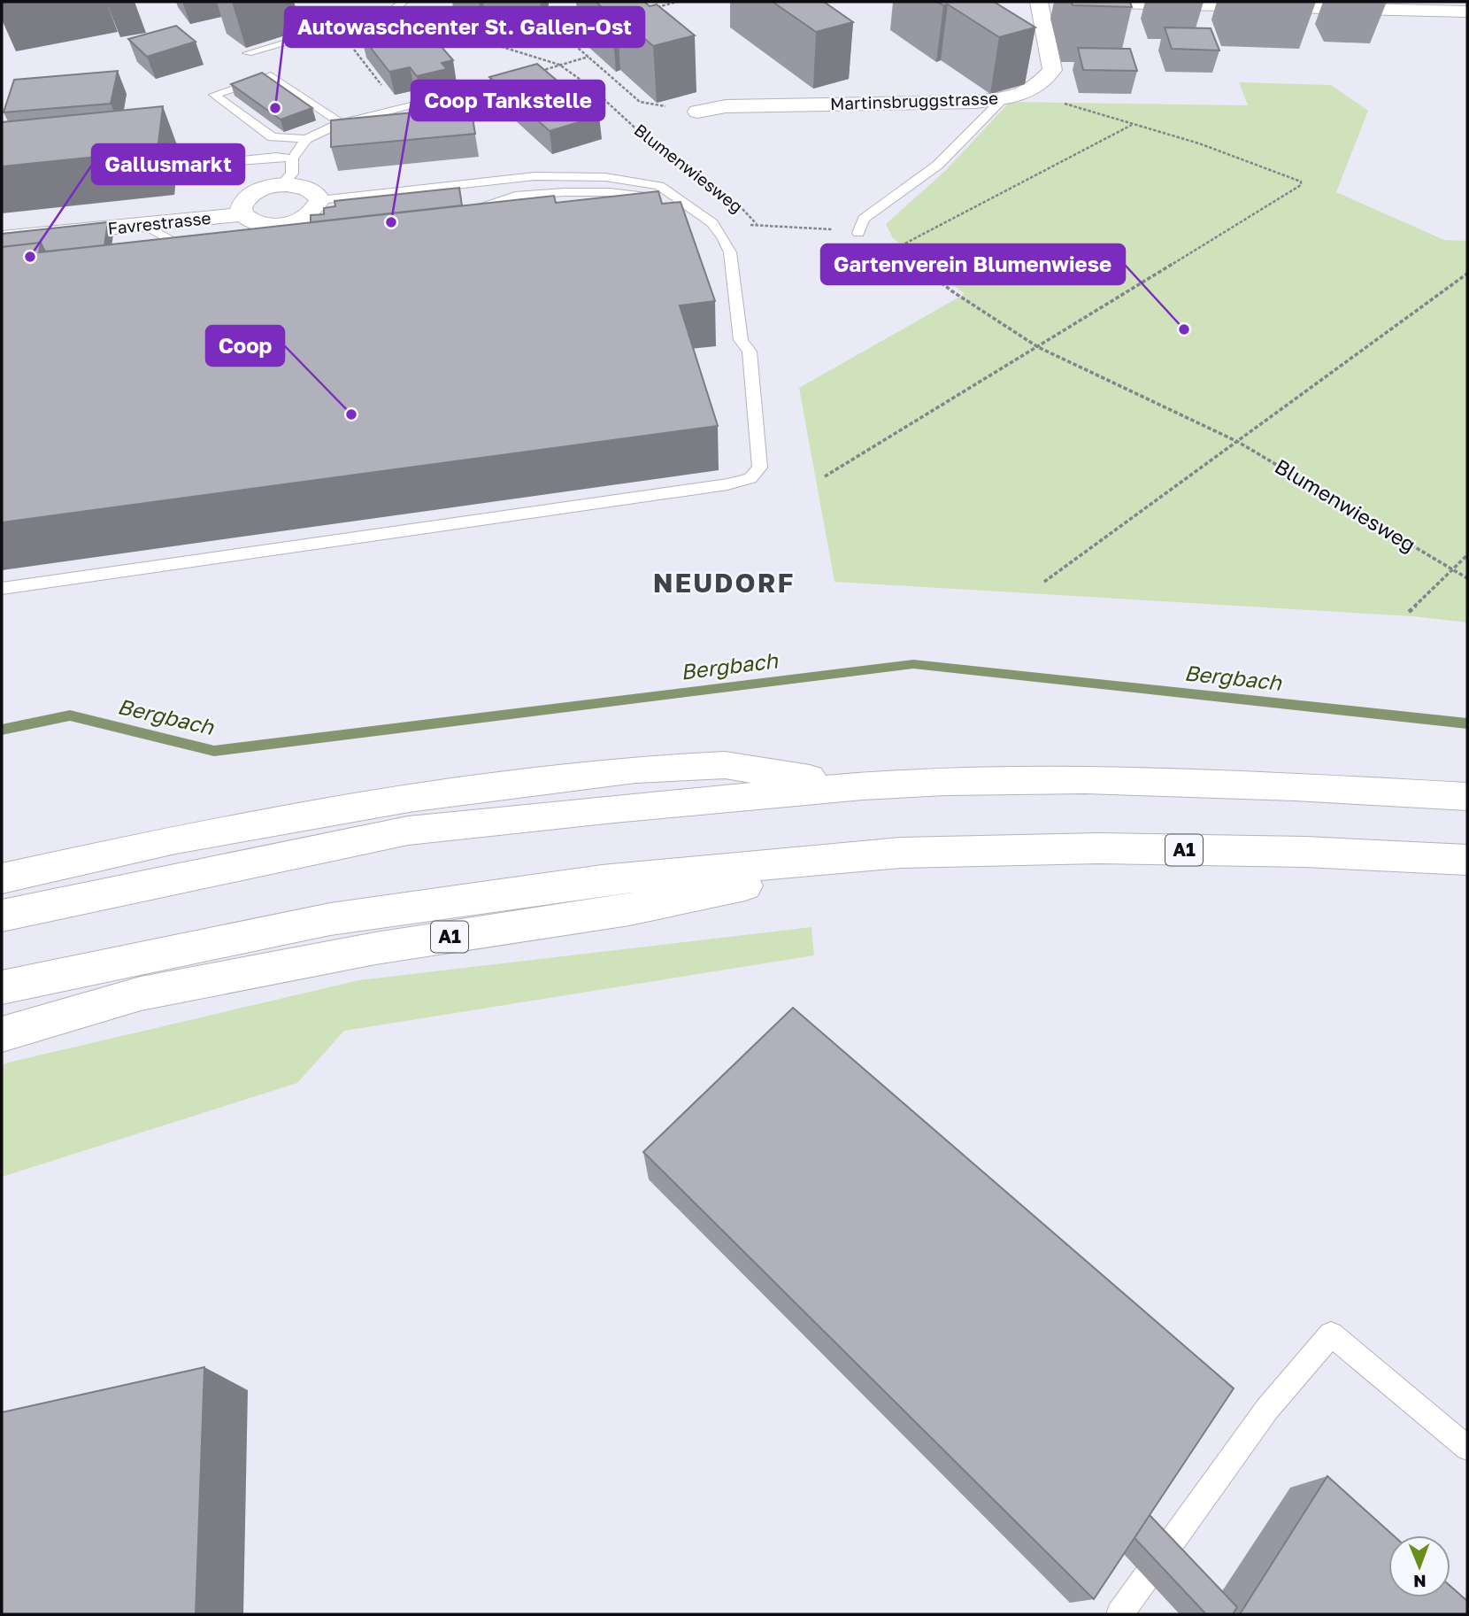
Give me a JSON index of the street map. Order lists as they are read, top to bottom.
{
  "streets": {
    "main road": ["Martinsbruggstrasse", "Favrestrasse", "A1"],
    "path": ["Blumenwiesweg"]
  },
  "districts": ["NEUDORF"],
  "water": ["Bergbach"],
  "places": [
    "Autowaschcenter St. Gallen-Ost",
    "Coop Tankstelle",
    "Gallusmarkt",
    "Gartenverein Blumenwiese",
    "Coop"
  ],
  "north": "bottom"
}
